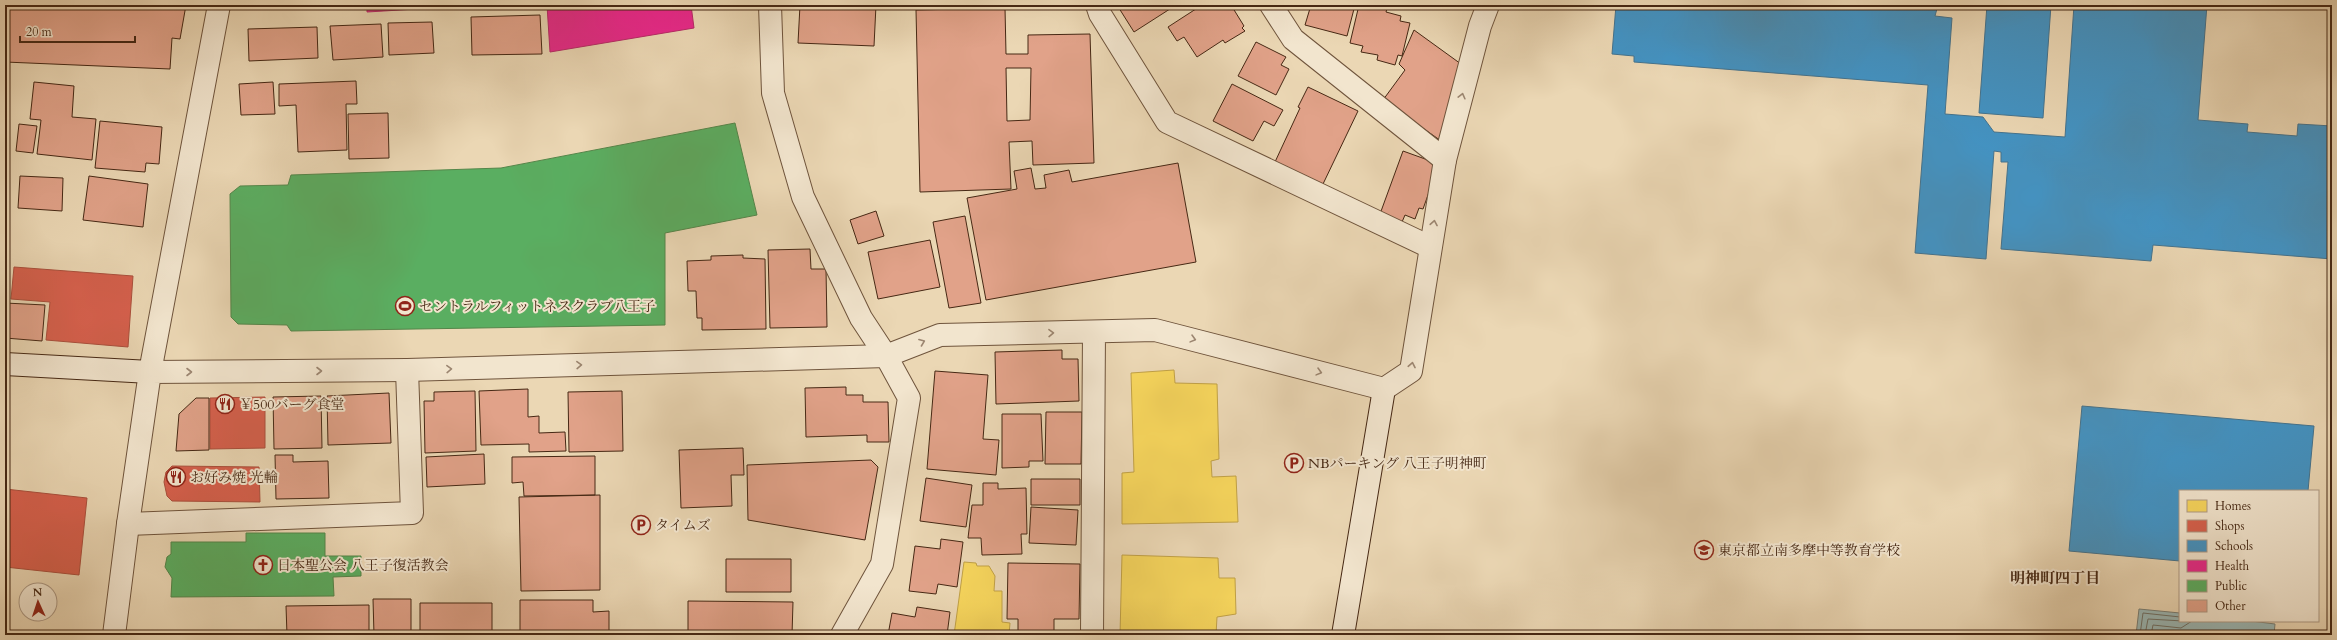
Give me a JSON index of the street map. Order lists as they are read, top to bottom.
{
  "districts": ["明神町四丁目"],
  "places": {
    "sports": ["セントラルフィットネスクラブ八王子"],
    "restaurant": ["￥500バーグ食堂", "お好み焼 光輪"],
    "parking": ["NBパーキング 八王子明神町", "タイムズ"],
    "school or university": ["東京都立南多摩中等教育学校"],
    "church": ["日本聖公会 八王子復活教会"]
  },
  "legend": [
    "Homes",
    "Shops",
    "Schools",
    "Health",
    "Public",
    "Other"
  ],
  "scale_bar": "20 m",
  "north": "top"
}
